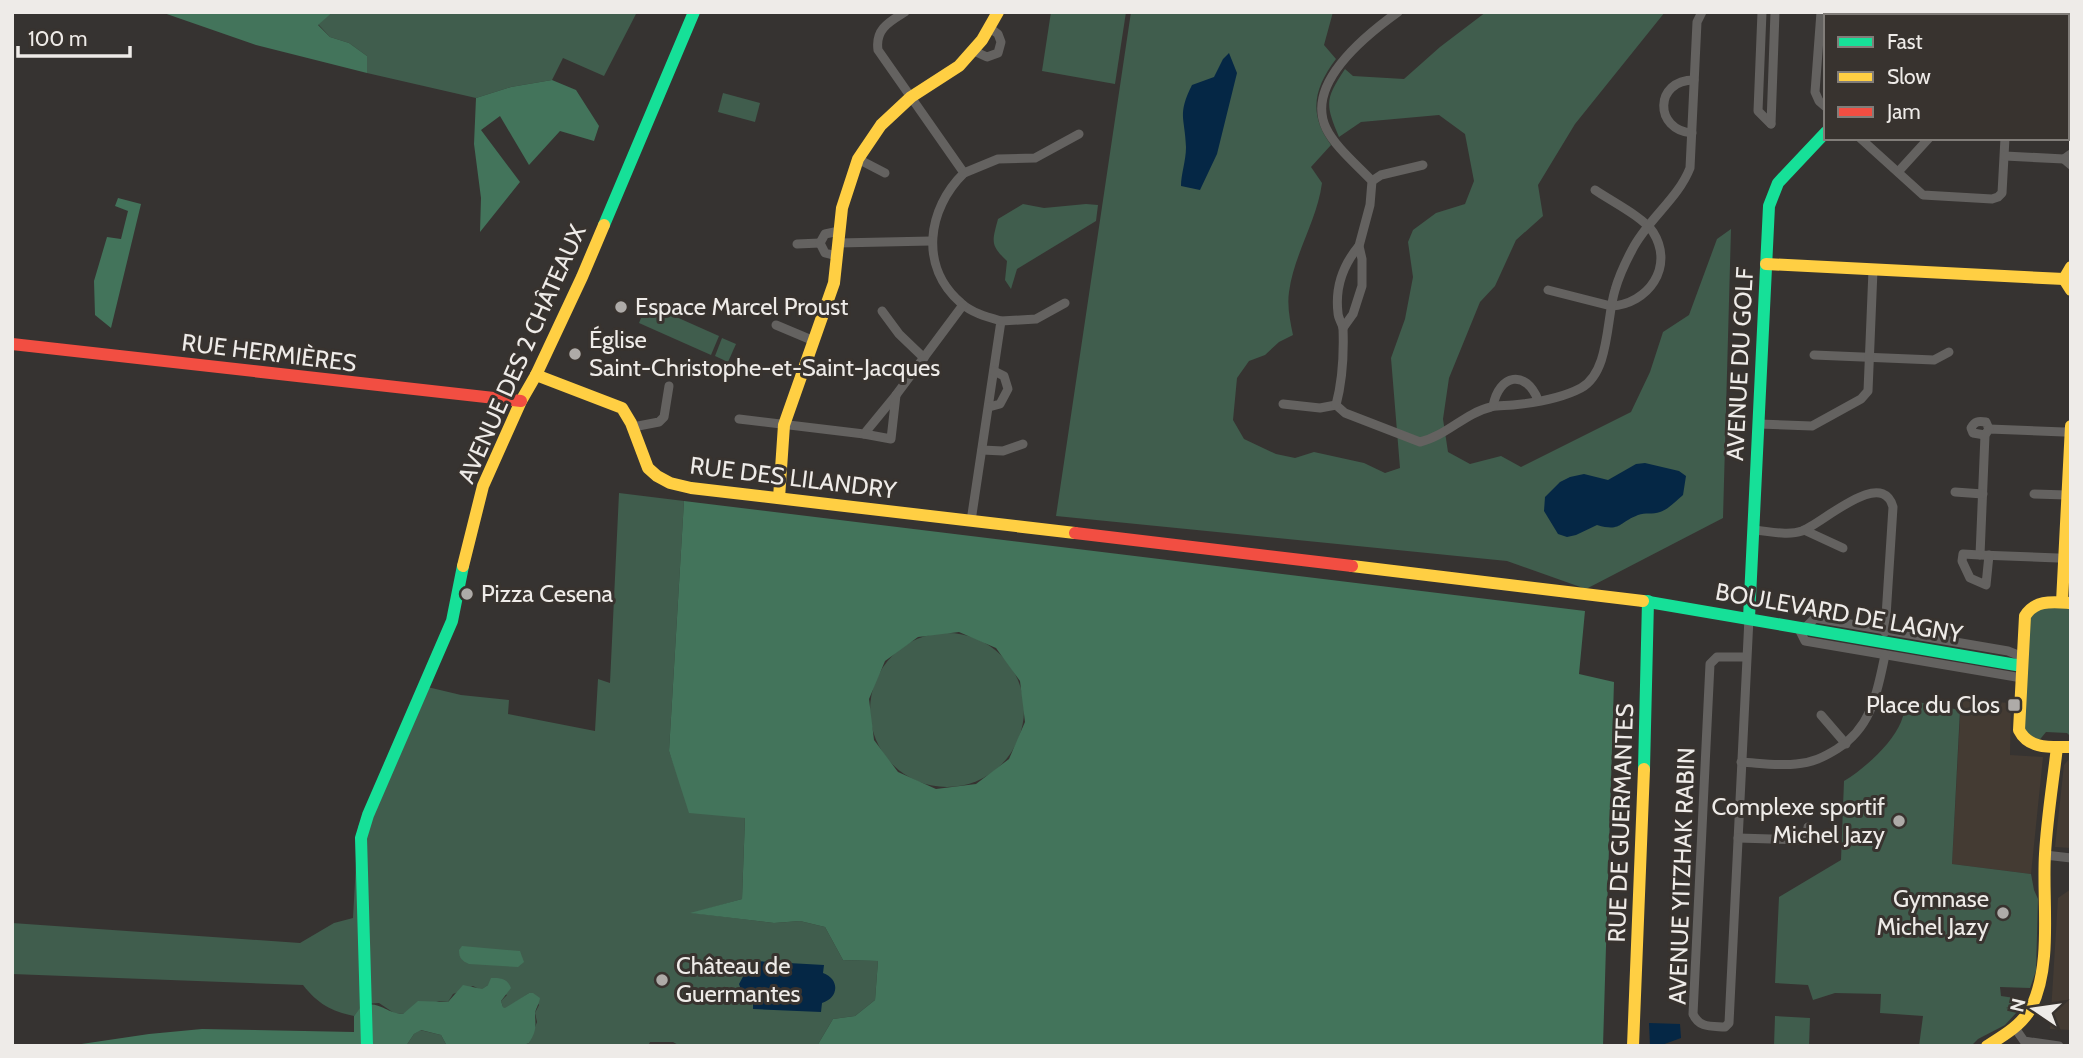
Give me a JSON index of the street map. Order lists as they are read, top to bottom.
{
  "streets": {
    "main road": [
      "RUE HERMIÈRES",
      "AVENUE DES 2 CHÂTEAUX",
      "AVENUE DU GOLF",
      "RUE DES LILANDRY",
      "BOULEVARD DE LAGNY",
      "RUE DE GUERMANTES"
    ],
    "street": ["AVENUE YITZHAK RABIN"]
  },
  "crossings": [
    ["RUE HERMIÈRES", "AVENUE DES 2 CHÂTEAUX"],
    ["AVENUE DES 2 CHÂTEAUX", "RUE DES LILANDRY"],
    ["AVENUE DU GOLF", "BOULEVARD DE LAGNY"],
    ["AVENUE DU GOLF", "AVENUE YITZHAK RABIN"],
    ["RUE DES LILANDRY", "BOULEVARD DE LAGNY"],
    ["RUE DES LILANDRY", "RUE DE GUERMANTES"],
    ["BOULEVARD DE LAGNY", "RUE DE GUERMANTES"],
    ["BOULEVARD DE LAGNY", "AVENUE YITZHAK RABIN"]
  ],
  "places": {
    "other": [
      "Espace Marcel Proust",
      "Église Saint-Christophe-et-Saint-Jacques",
      "Pizza Cesena",
      "Complexe sportif Michel Jazy",
      "Gymnase Michel Jazy",
      "Château de Guermantes"
    ],
    "transit": ["Place du Clos"]
  },
  "legend": ["Fast", "Slow", "Jam"],
  "scale_bar": "100 m",
  "north": "left"
}
